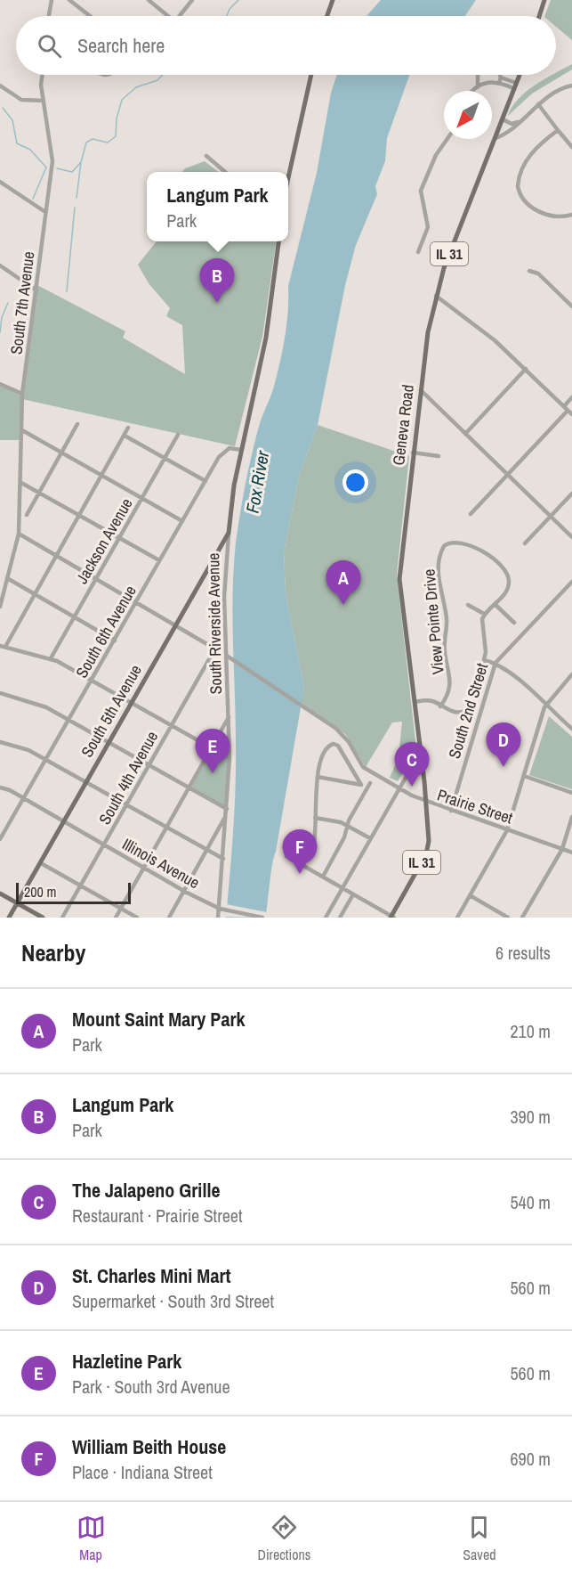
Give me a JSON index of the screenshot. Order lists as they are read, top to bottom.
{
  "streets": {
    "main road": [
      "IL 31",
      "Geneva Road",
      "South Riverside Avenue",
      "South 5th Avenue"
    ],
    "street": [
      "South 7th Avenue",
      "Jackson Avenue",
      "View Pointe Drive",
      "South 6th Avenue",
      "South 2nd Street",
      "South 4th Avenue",
      "Prairie Street",
      "Illinois Avenue"
    ]
  },
  "crossings": [
    ["IL 31", "Geneva Road"],
    ["IL 31", "Prairie Street"],
    ["Geneva Road", "Prairie Street"],
    ["South Riverside Avenue", "South 6th Avenue"],
    ["South Riverside Avenue", "South 5th Avenue"],
    ["South Riverside Avenue", "Prairie Street"],
    ["South Riverside Avenue", "Illinois Avenue"],
    ["South 6th Avenue", "Illinois Avenue"],
    ["South 5th Avenue", "South 4th Avenue"],
    ["South 5th Avenue", "Illinois Avenue"],
    ["South 2nd Street", "Prairie Street"],
    ["South 4th Avenue", "Illinois Avenue"]
  ],
  "water": ["Fox River"],
  "scale_bar": "200 m",
  "north": "bottom left",
  "page": {
    "search": "Search here",
    "popup": ["Langum Park", "Park"],
    "pins": [
      "B",
      "A",
      "D",
      "E",
      "C",
      "F"
    ],
    "scale": "200 m",
    "heading": ["Nearby", "6 results"],
    "list": [
      {
        "mark": "A",
        "name": "Mount Saint Mary Park",
        "note": "Park",
        "value": "210 m"
      },
      {
        "mark": "B",
        "name": "Langum Park",
        "note": "Park",
        "value": "390 m"
      },
      {
        "mark": "C",
        "name": "The Jalapeno Grille",
        "note": "Restaurant · Prairie Street",
        "value": "540 m"
      },
      {
        "mark": "D",
        "name": "St. Charles Mini Mart",
        "note": "Supermarket · South 3rd Street",
        "value": "560 m"
      },
      {
        "mark": "E",
        "name": "Hazletine Park",
        "note": "Park · South 3rd Avenue",
        "value": "560 m"
      },
      {
        "mark": "F",
        "name": "William Beith House",
        "note": "Place · Indiana Street",
        "value": "690 m"
      }
    ],
    "nav": ["Map", "Directions", "Saved"]
  }
}
